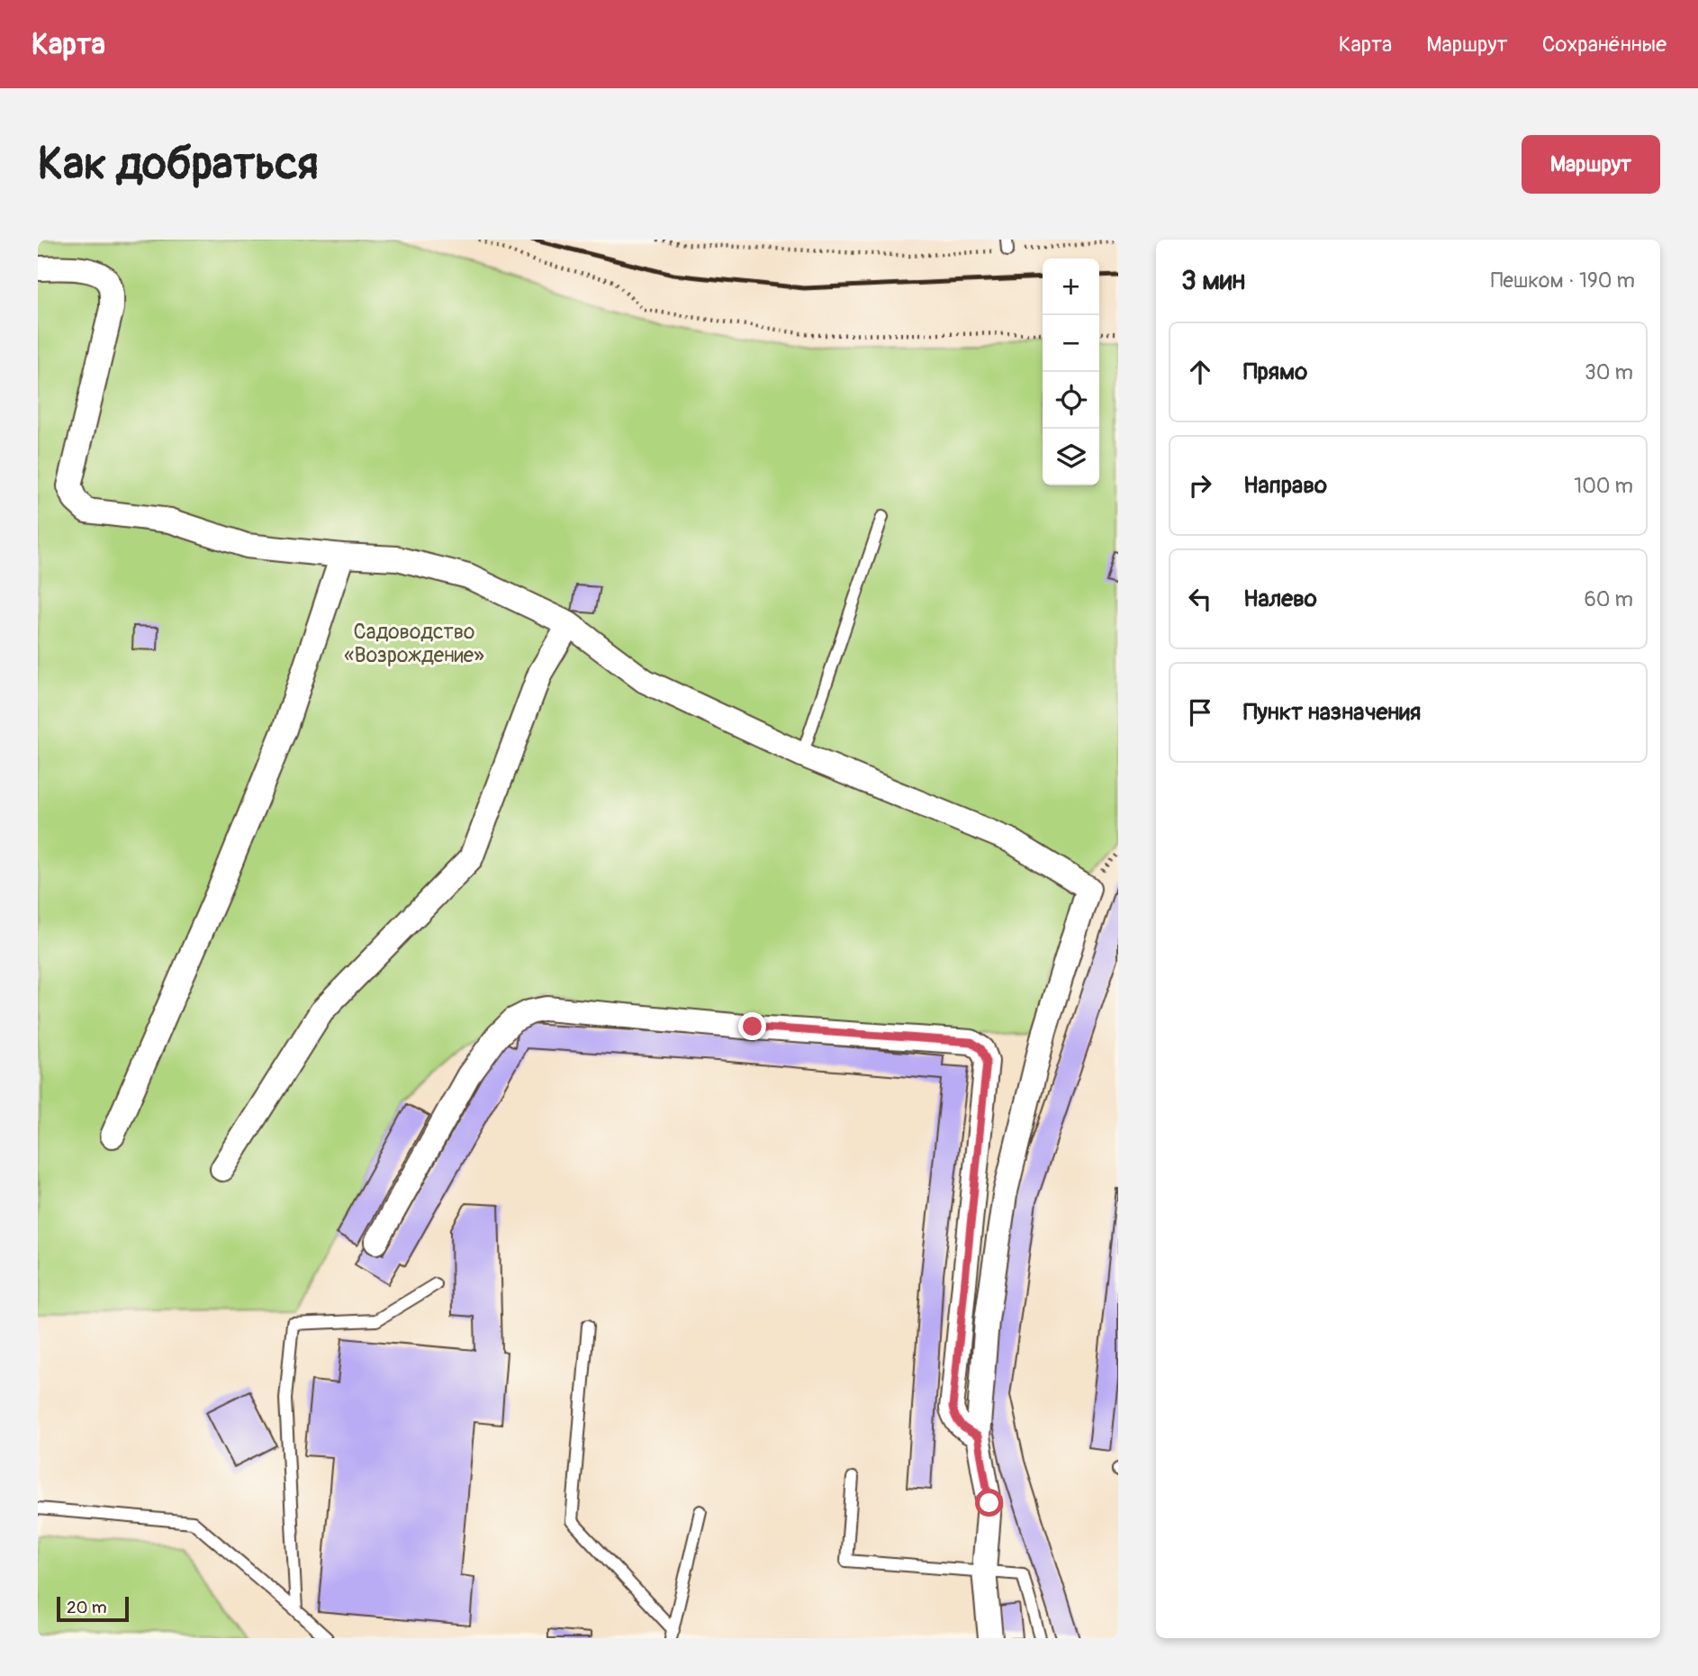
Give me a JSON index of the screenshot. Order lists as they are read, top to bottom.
{
  "parks": ["Садоводство «Возрождение»"],
  "scale_bar": "20 m",
  "page": {
    "header": "Карта",
    "nav": ["Карта", "Маршрут", "Сохранённые"],
    "buttons": "Маршрут",
    "title": "Как добраться",
    "heading": ["3 мин", "Пешком · 190 m"],
    "map_buttons": ["+", "−"],
    "list": [
      ["Прямо", "30 m"],
      ["Направо", "100 m"],
      ["Налево", "60 m"],
      "Пункт назначения"
    ],
    "scale": "20 m"
  }
}
